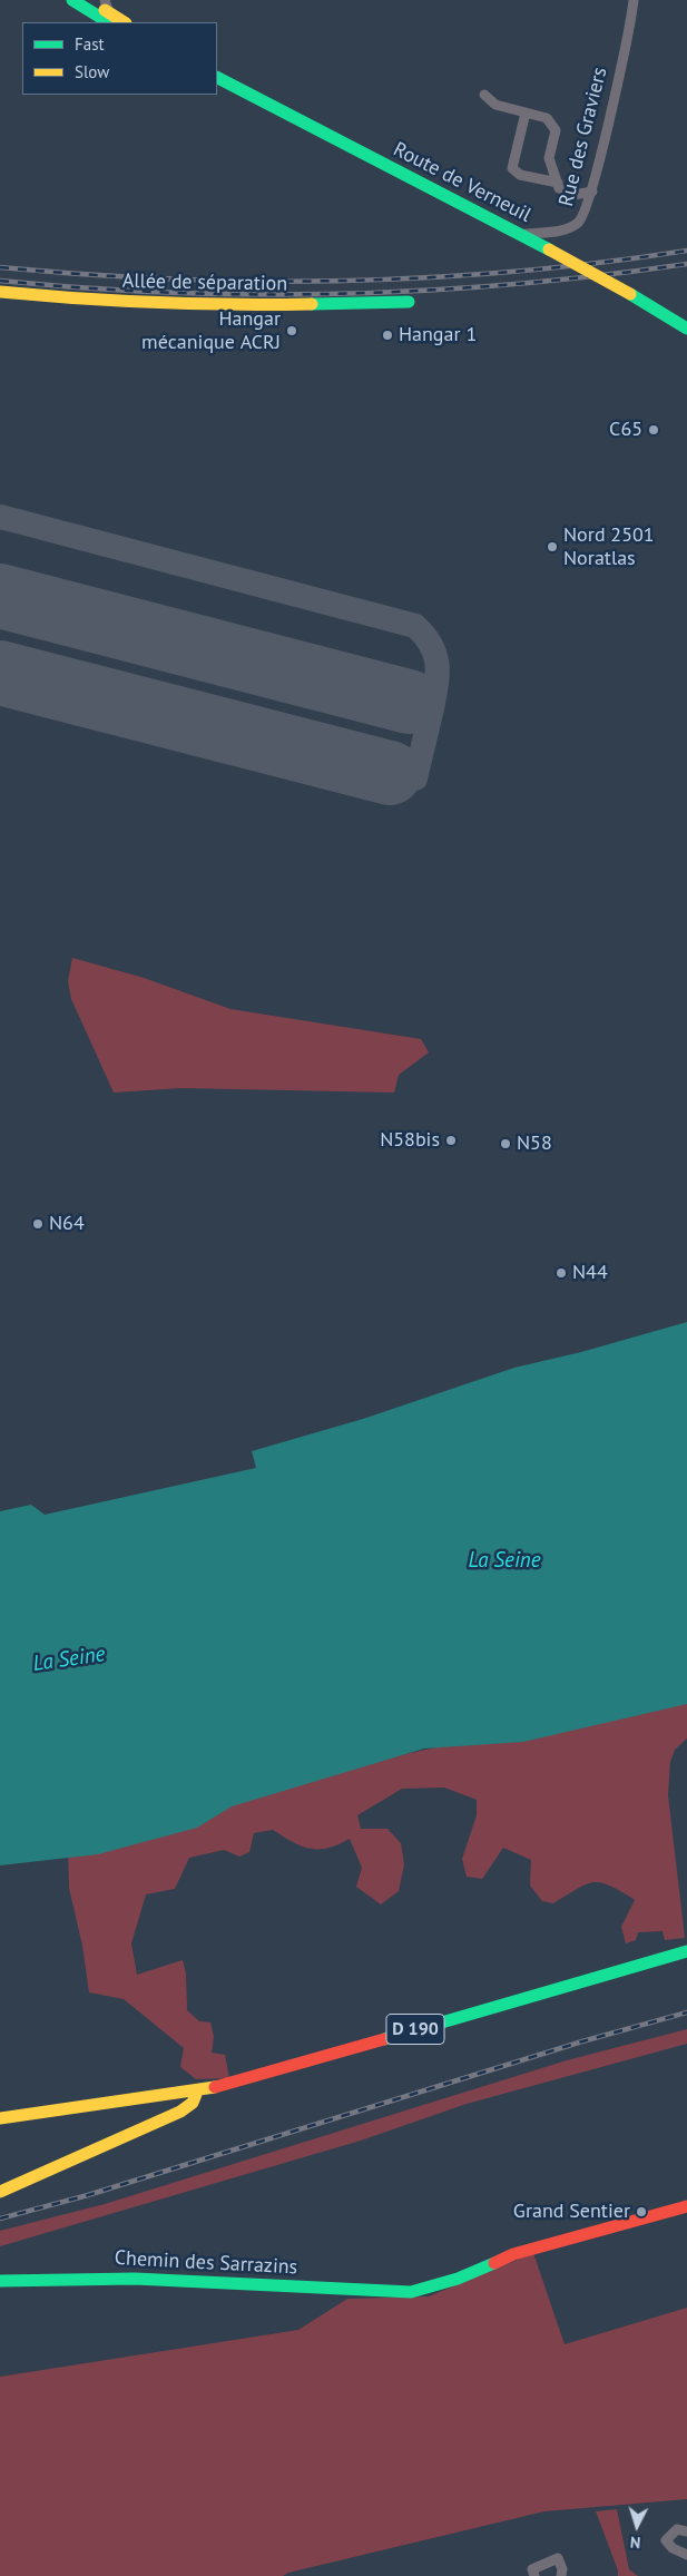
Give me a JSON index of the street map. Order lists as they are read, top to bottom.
{
  "streets": {
    "main road": [
      "Route de Verneuil",
      "Allée de séparation",
      "D 190",
      "Chemin des Sarrazins"
    ],
    "street": ["Rue des Graviers"]
  },
  "crossings": [
    ["Rue des Graviers", "Route de Verneuil"]
  ],
  "water": ["La Seine"],
  "places": [
    "Hangar mécanique ACRJ",
    "Hangar 1",
    "C65",
    "Nord 2501 Noratlas",
    "N58bis",
    "N58",
    "N64",
    "N44",
    "Grand Sentier"
  ],
  "legend": ["Fast", "Slow"],
  "north": "bottom"
}
